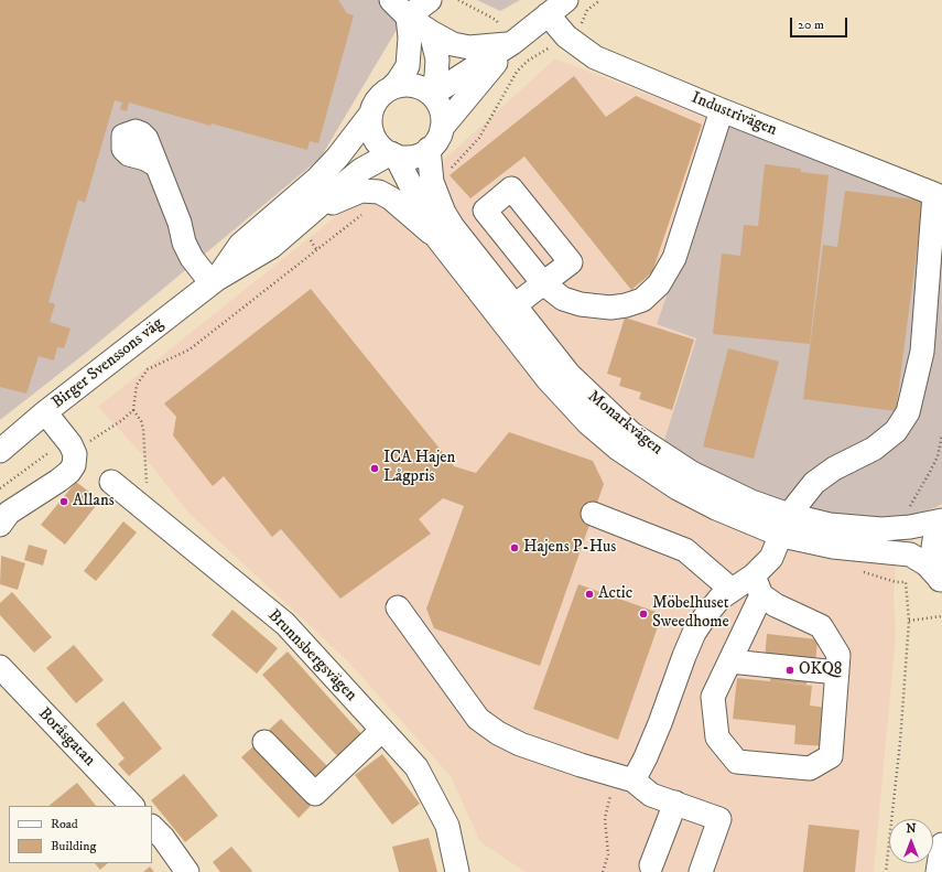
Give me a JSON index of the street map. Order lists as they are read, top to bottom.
{
  "streets": {
    "street": [
      "Industrivägen",
      "Birger Svenssons väg",
      "Monarkvägen",
      "Brunnsbergsvägen",
      "Boråsgatan"
    ]
  },
  "crossings": [
    ["Industrivägen", "Monarkvägen"],
    ["Birger Svenssons väg", "Monarkvägen"]
  ],
  "places": [
    "ICA Hajen Lågpris",
    "Allans",
    "Hajens P-Hus",
    "Actic",
    "Möbelhuset Sweedhome",
    "OKQ8"
  ],
  "legend": ["Road", "Building"],
  "scale_bar": "20 m",
  "north": "top"
}
